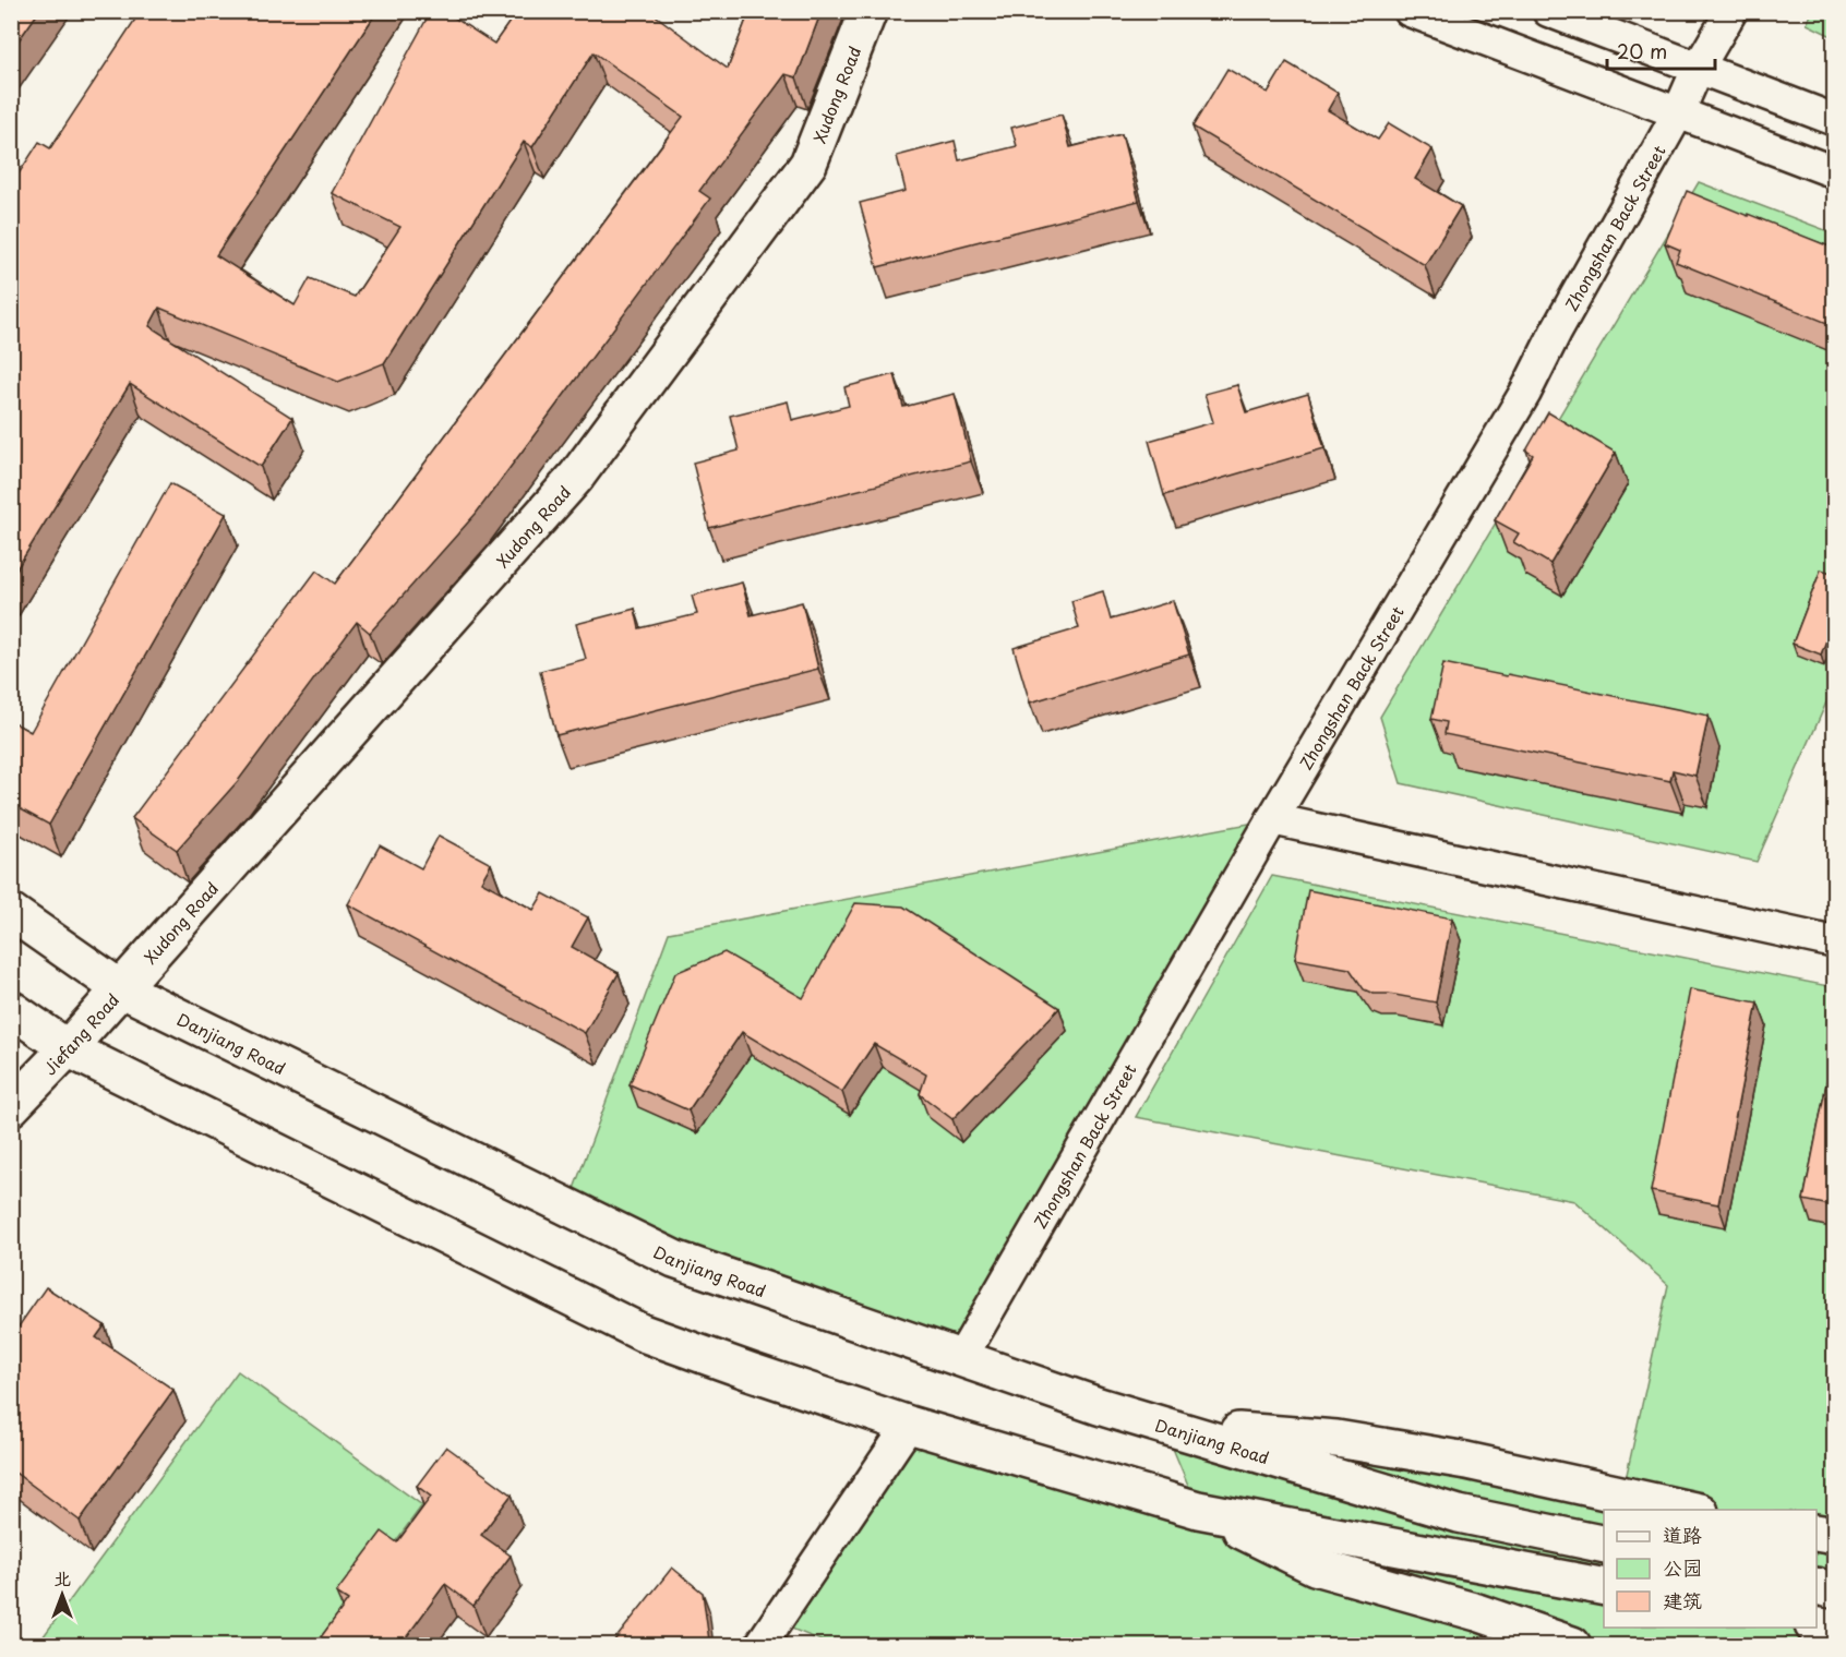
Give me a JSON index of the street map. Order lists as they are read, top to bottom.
{
  "streets": {
    "main road": ["Xudong Road", "Jiefang Road", "Danjiang Road"],
    "street": ["Zhongshan Back Street"]
  },
  "crossings": [
    ["Xudong Road", "Jiefang Road"],
    ["Xudong Road", "Danjiang Road"],
    ["Zhongshan Back Street", "Danjiang Road"],
    ["Jiefang Road", "Danjiang Road"]
  ],
  "legend": ["道路", "公园", "建筑"],
  "scale_bar": "20 m",
  "north": "top"
}
